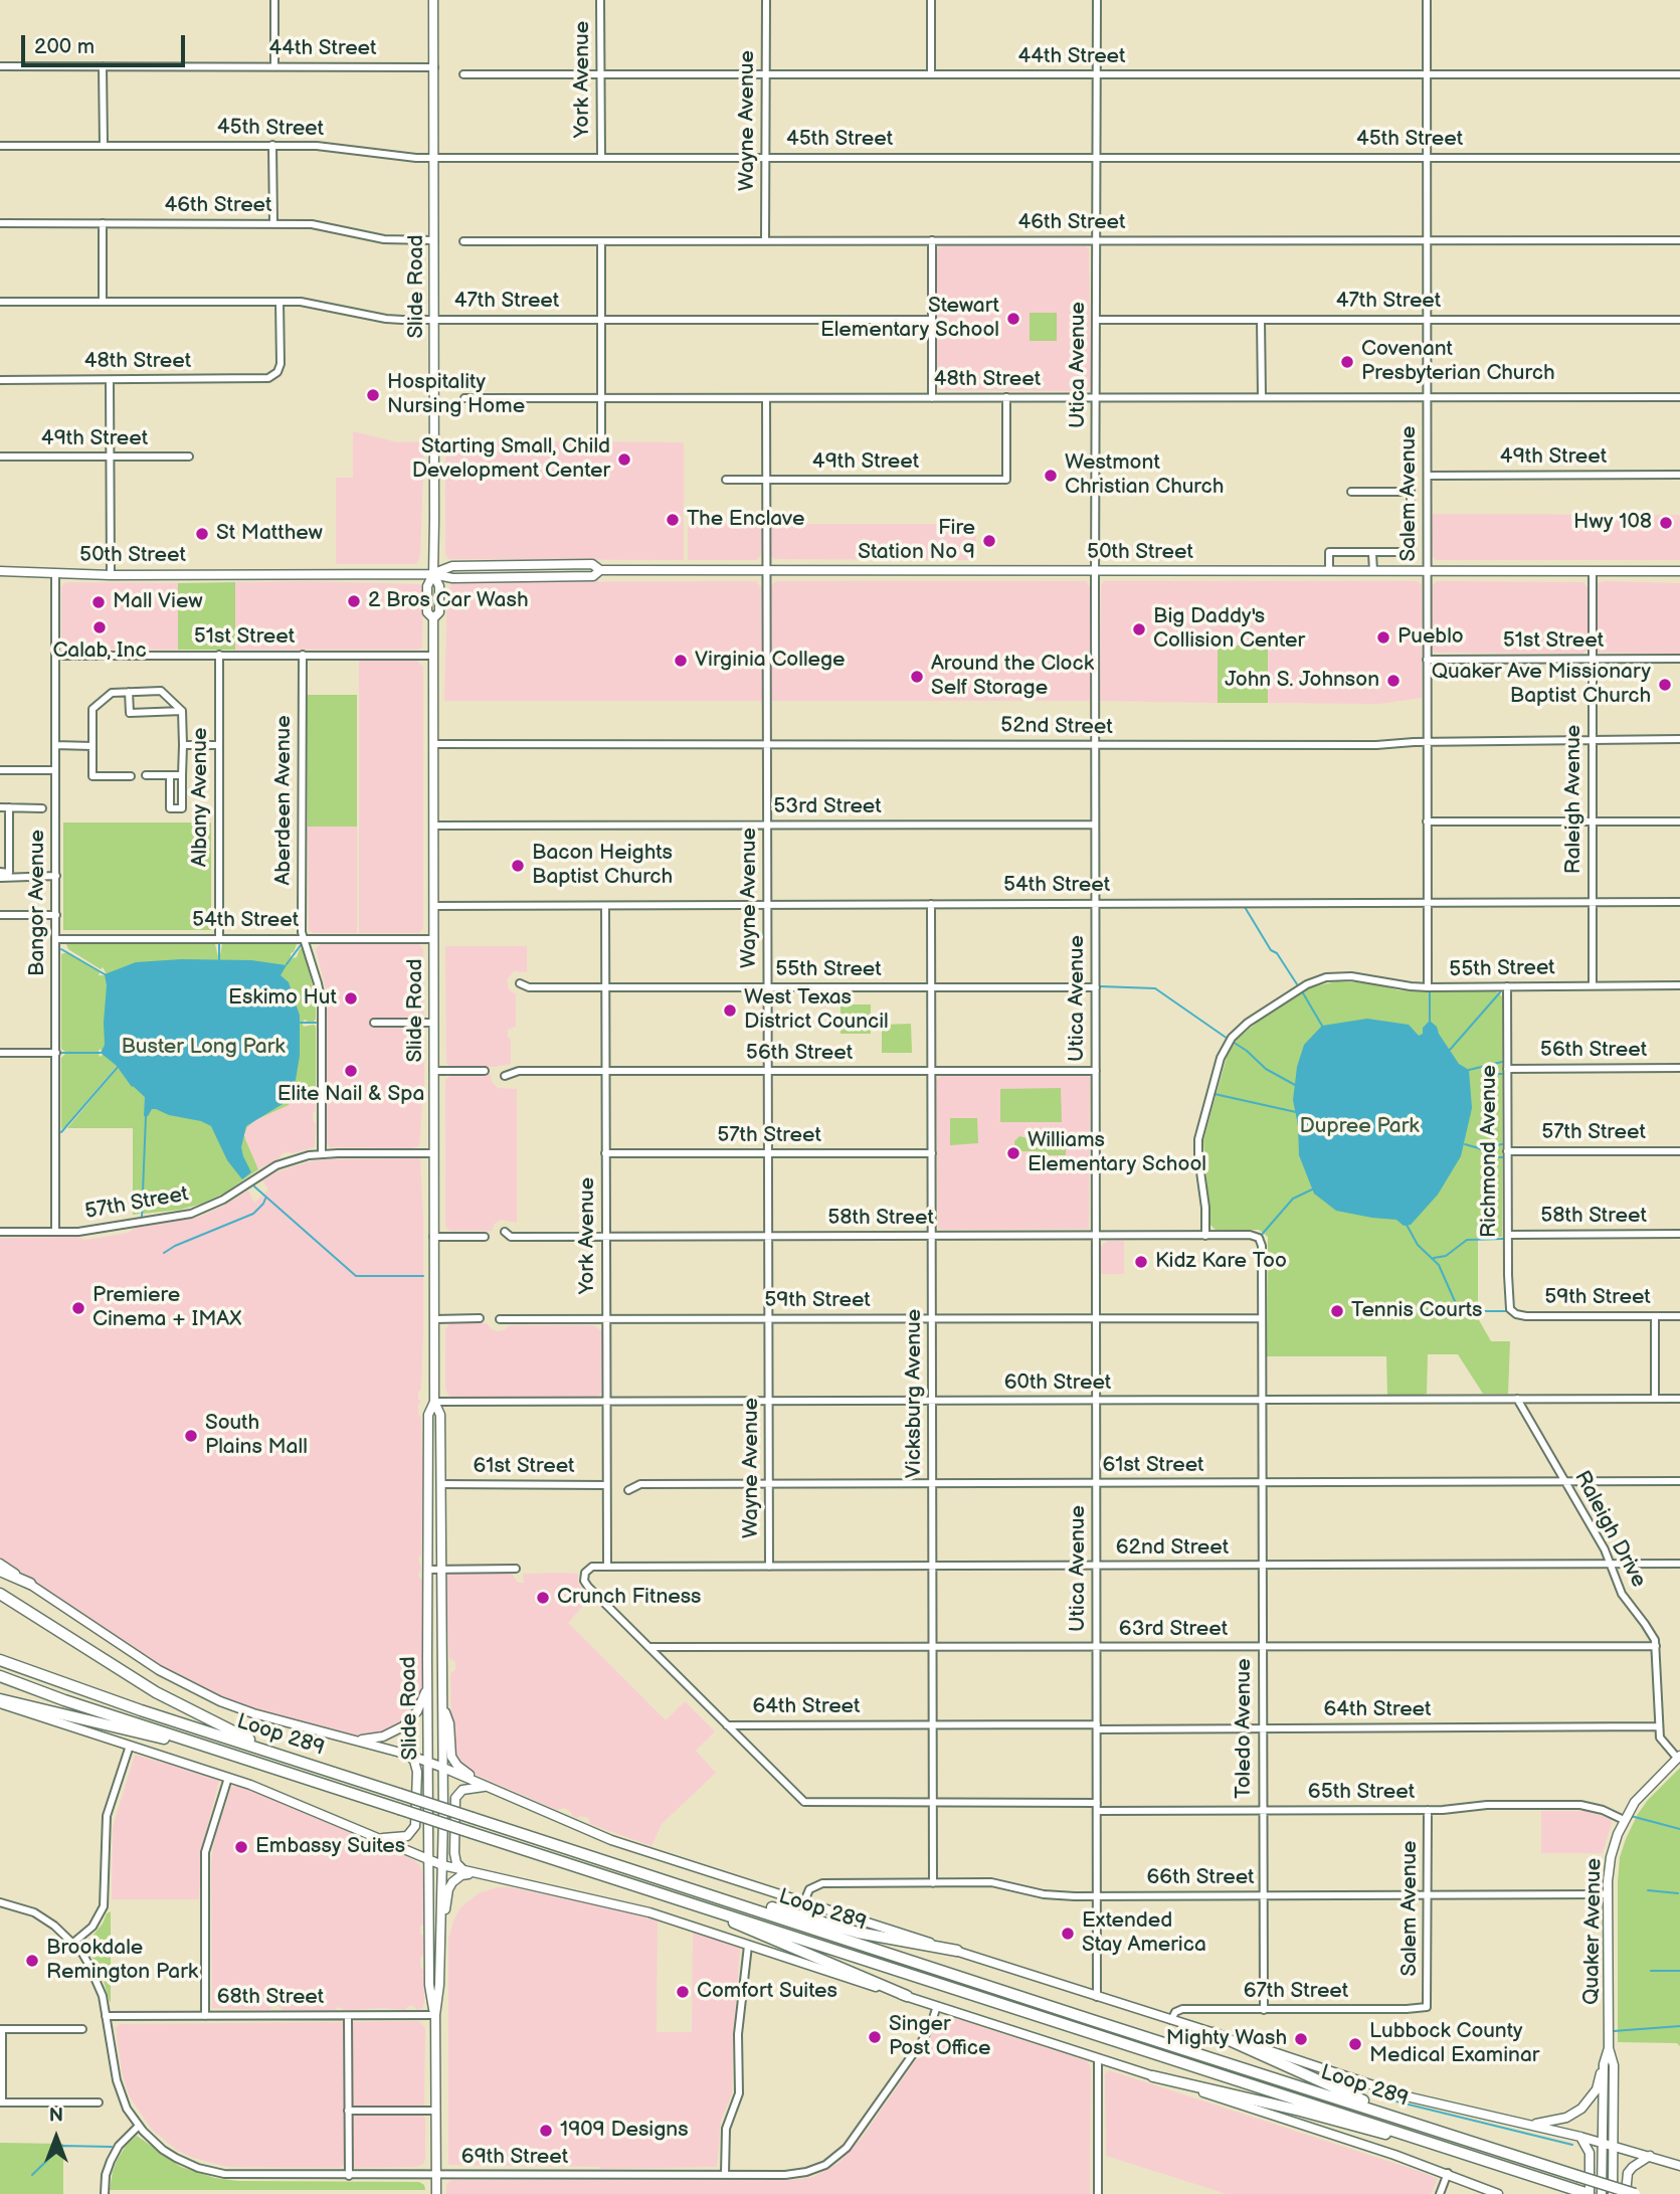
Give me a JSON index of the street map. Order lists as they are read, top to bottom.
{
  "streets": {
    "highway": ["Loop 289"],
    "main road": ["Slide Road", "50th Street", "Quaker Avenue"],
    "street": [
      "44th Street",
      "York Avenue",
      "Wayne Avenue",
      "45th Street",
      "46th Street",
      "47th Street",
      "48th Street",
      "Utica Avenue",
      "49th Street",
      "Salem Avenue",
      "51st Street",
      "52nd Street",
      "Albany Avenue",
      "Raleigh Avenue",
      "Aberdeen Avenue",
      "53rd Street",
      "54th Street",
      "Bangor Avenue",
      "55th Street",
      "56th Street",
      "57th Street",
      "Richmond Avenue",
      "58th Street",
      "59th Street",
      "60th Street",
      "Vicksburg Avenue",
      "61st Street",
      "Raleigh Drive",
      "62nd Street",
      "63rd Street",
      "64th Street",
      "Toledo Avenue",
      "65th Street",
      "66th Street",
      "67th Street",
      "68th Street",
      "69th Street"
    ]
  },
  "crossings": [
    ["44th Street", "York Avenue"],
    ["44th Street", "Wayne Avenue"],
    ["44th Street", "Slide Road"],
    ["44th Street", "Utica Avenue"],
    ["44th Street", "Salem Avenue"],
    ["York Avenue", "45th Street"],
    ["York Avenue", "54th Street"],
    ["York Avenue", "55th Street"],
    ["York Avenue", "56th Street"],
    ["York Avenue", "57th Street"],
    ["York Avenue", "58th Street"],
    ["York Avenue", "59th Street"],
    ["York Avenue", "60th Street"],
    ["York Avenue", "61st Street"],
    ["York Avenue", "62nd Street"],
    ["Wayne Avenue", "45th Street"],
    ["Wayne Avenue", "46th Street"],
    ["Wayne Avenue", "48th Street"],
    ["Wayne Avenue", "49th Street"],
    ["Wayne Avenue", "50th Street"],
    ["Wayne Avenue", "52nd Street"],
    ["Wayne Avenue", "53rd Street"],
    ["Wayne Avenue", "54th Street"],
    ["Wayne Avenue", "55th Street"],
    ["Wayne Avenue", "56th Street"],
    ["Wayne Avenue", "57th Street"],
    ["Wayne Avenue", "58th Street"],
    ["Wayne Avenue", "59th Street"],
    ["Wayne Avenue", "60th Street"],
    ["Wayne Avenue", "61st Street"],
    ["Wayne Avenue", "62nd Street"],
    ["45th Street", "Slide Road"],
    ["45th Street", "Utica Avenue"],
    ["45th Street", "Salem Avenue"],
    ["46th Street", "Slide Road"],
    ["46th Street", "Utica Avenue"],
    ["46th Street", "Salem Avenue"],
    ["Slide Road", "47th Street"],
    ["Slide Road", "50th Street"],
    ["Slide Road", "51st Street"],
    ["Slide Road", "52nd Street"],
    ["Slide Road", "53rd Street"],
    ["Slide Road", "54th Street"],
    ["Slide Road", "57th Street"],
    ["Slide Road", "60th Street"],
    ["Slide Road", "61st Street"],
    ["Slide Road", "68th Street"],
    ["Slide Road", "69th Street"],
    ["47th Street", "48th Street"],
    ["47th Street", "Utica Avenue"],
    ["47th Street", "Salem Avenue"],
    ["48th Street", "Utica Avenue"],
    ["48th Street", "49th Street"],
    ["48th Street", "Salem Avenue"],
    ["Utica Avenue", "50th Street"],
    ["Utica Avenue", "52nd Street"],
    ["Utica Avenue", "53rd Street"],
    ["Utica Avenue", "54th Street"],
    ["Utica Avenue", "55th Street"],
    ["Utica Avenue", "56th Street"],
    ["Utica Avenue", "58th Street"],
    ["Utica Avenue", "59th Street"],
    ["Utica Avenue", "60th Street"],
    ["Utica Avenue", "61st Street"],
    ["Utica Avenue", "62nd Street"],
    ["Utica Avenue", "63rd Street"],
    ["Utica Avenue", "64th Street"],
    ["Utica Avenue", "65th Street"],
    ["Utica Avenue", "66th Street"],
    ["49th Street", "Salem Avenue"],
    ["Salem Avenue", "50th Street"],
    ["Salem Avenue", "51st Street"],
    ["Salem Avenue", "52nd Street"],
    ["Salem Avenue", "54th Street"],
    ["Salem Avenue", "55th Street"],
    ["Salem Avenue", "65th Street"],
    ["Salem Avenue", "66th Street"],
    ["Salem Avenue", "67th Street"],
    ["50th Street", "Raleigh Avenue"],
    ["50th Street", "Bangor Avenue"],
    ["51st Street", "Albany Avenue"],
    ["51st Street", "Raleigh Avenue"],
    ["51st Street", "Aberdeen Avenue"],
    ["51st Street", "Bangor Avenue"],
    ["52nd Street", "Raleigh Avenue"],
    ["Albany Avenue", "54th Street"],
    ["Raleigh Avenue", "54th Street"],
    ["Raleigh Avenue", "55th Street"],
    ["Aberdeen Avenue", "54th Street"],
    ["Aberdeen Avenue", "57th Street"],
    ["54th Street", "Bangor Avenue"],
    ["54th Street", "Vicksburg Avenue"],
    ["Bangor Avenue", "57th Street"],
    ["55th Street", "Richmond Avenue"],
    ["55th Street", "58th Street"],
    ["55th Street", "Vicksburg Avenue"],
    ["56th Street", "Richmond Avenue"],
    ["56th Street", "Vicksburg Avenue"],
    ["57th Street", "Richmond Avenue"],
    ["57th Street", "Vicksburg Avenue"],
    ["Richmond Avenue", "58th Street"],
    ["Richmond Avenue", "59th Street"],
    ["58th Street", "Vicksburg Avenue"],
    ["58th Street", "Toledo Avenue"],
    ["59th Street", "Vicksburg Avenue"],
    ["59th Street", "Toledo Avenue"],
    ["60th Street", "Vicksburg Avenue"],
    ["60th Street", "Raleigh Drive"],
    ["60th Street", "Toledo Avenue"],
    ["Vicksburg Avenue", "61st Street"],
    ["Vicksburg Avenue", "62nd Street"],
    ["Vicksburg Avenue", "63rd Street"],
    ["Vicksburg Avenue", "64th Street"],
    ["Vicksburg Avenue", "65th Street"],
    ["Vicksburg Avenue", "66th Street"],
    ["61st Street", "Raleigh Drive"],
    ["61st Street", "Toledo Avenue"],
    ["Raleigh Drive", "62nd Street"],
    ["Raleigh Drive", "63rd Street"],
    ["Raleigh Drive", "64th Street"],
    ["Raleigh Drive", "Quaker Avenue"],
    ["62nd Street", "63rd Street"],
    ["62nd Street", "Toledo Avenue"],
    ["63rd Street", "Toledo Avenue"],
    ["64th Street", "Toledo Avenue"],
    ["64th Street", "65th Street"],
    ["Toledo Avenue", "65th Street"],
    ["Toledo Avenue", "66th Street"],
    ["Toledo Avenue", "67th Street"],
    ["65th Street", "Quaker Avenue"],
    ["66th Street", "Quaker Avenue"],
    ["68th Street", "69th Street"]
  ],
  "parks": ["Buster Long Park", "Dupree Park"],
  "places": [
    "Stewart Elementary School",
    "Covenant Presbyterian Church",
    "Hospitality Nursing Home",
    "Starting Small, Child Development Center",
    "Westmont Christian Church",
    "The Enclave",
    "Hwy 108",
    "St Matthew",
    "Fire Station No 9",
    "2 Bros Car Wash",
    "Mall View",
    "Calab, Inc",
    "Big Daddy's Collision Center",
    "Pueblo",
    "Virginia College",
    "Around the Clock Self Storage",
    "John S. Johnson",
    "Quaker Ave Missionary Baptist Church",
    "Bacon Heights Baptist Church",
    "Eskimo Hut",
    "West Texas District Council",
    "Elite Nail & Spa",
    "Williams Elementary School",
    "Kidz Kare Too",
    "Premiere Cinema + IMAX",
    "Tennis Courts",
    "South Plains Mall",
    "Crunch Fitness",
    "Embassy Suites",
    "Extended Stay America",
    "Brookdale Remington Park",
    "Comfort Suites",
    "Singer Post Office",
    "Mighty Wash",
    "Lubbock County Medical Examinar",
    "1909 Designs"
  ],
  "scale_bar": "200 m",
  "north": "top"
}
